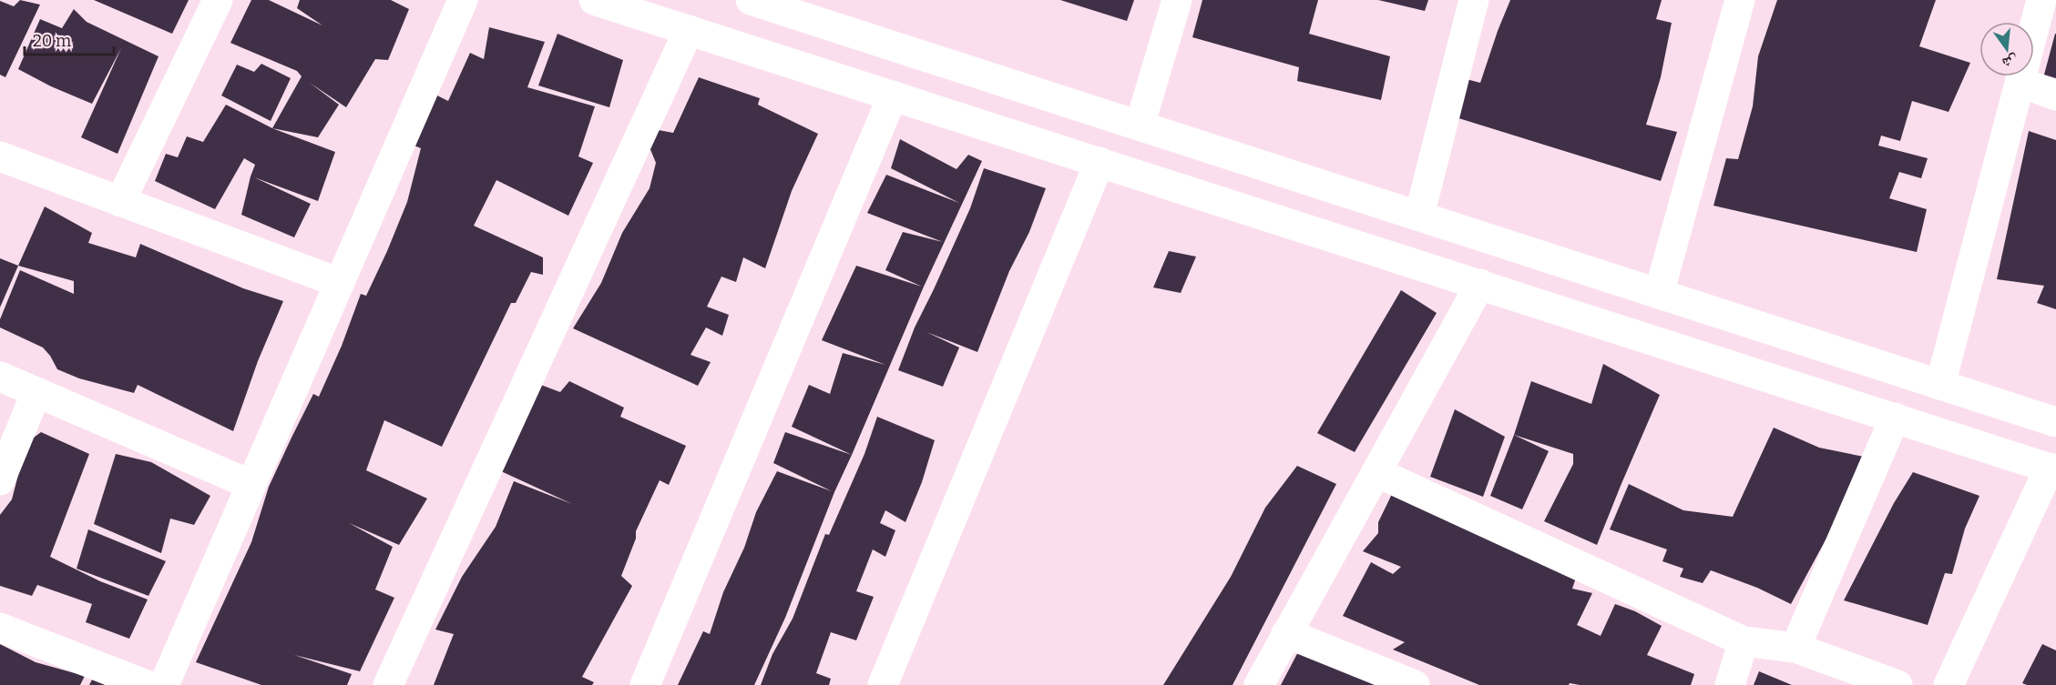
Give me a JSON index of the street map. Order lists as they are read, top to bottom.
{
  "scale_bar": "20 m",
  "north": "bottom"
}
